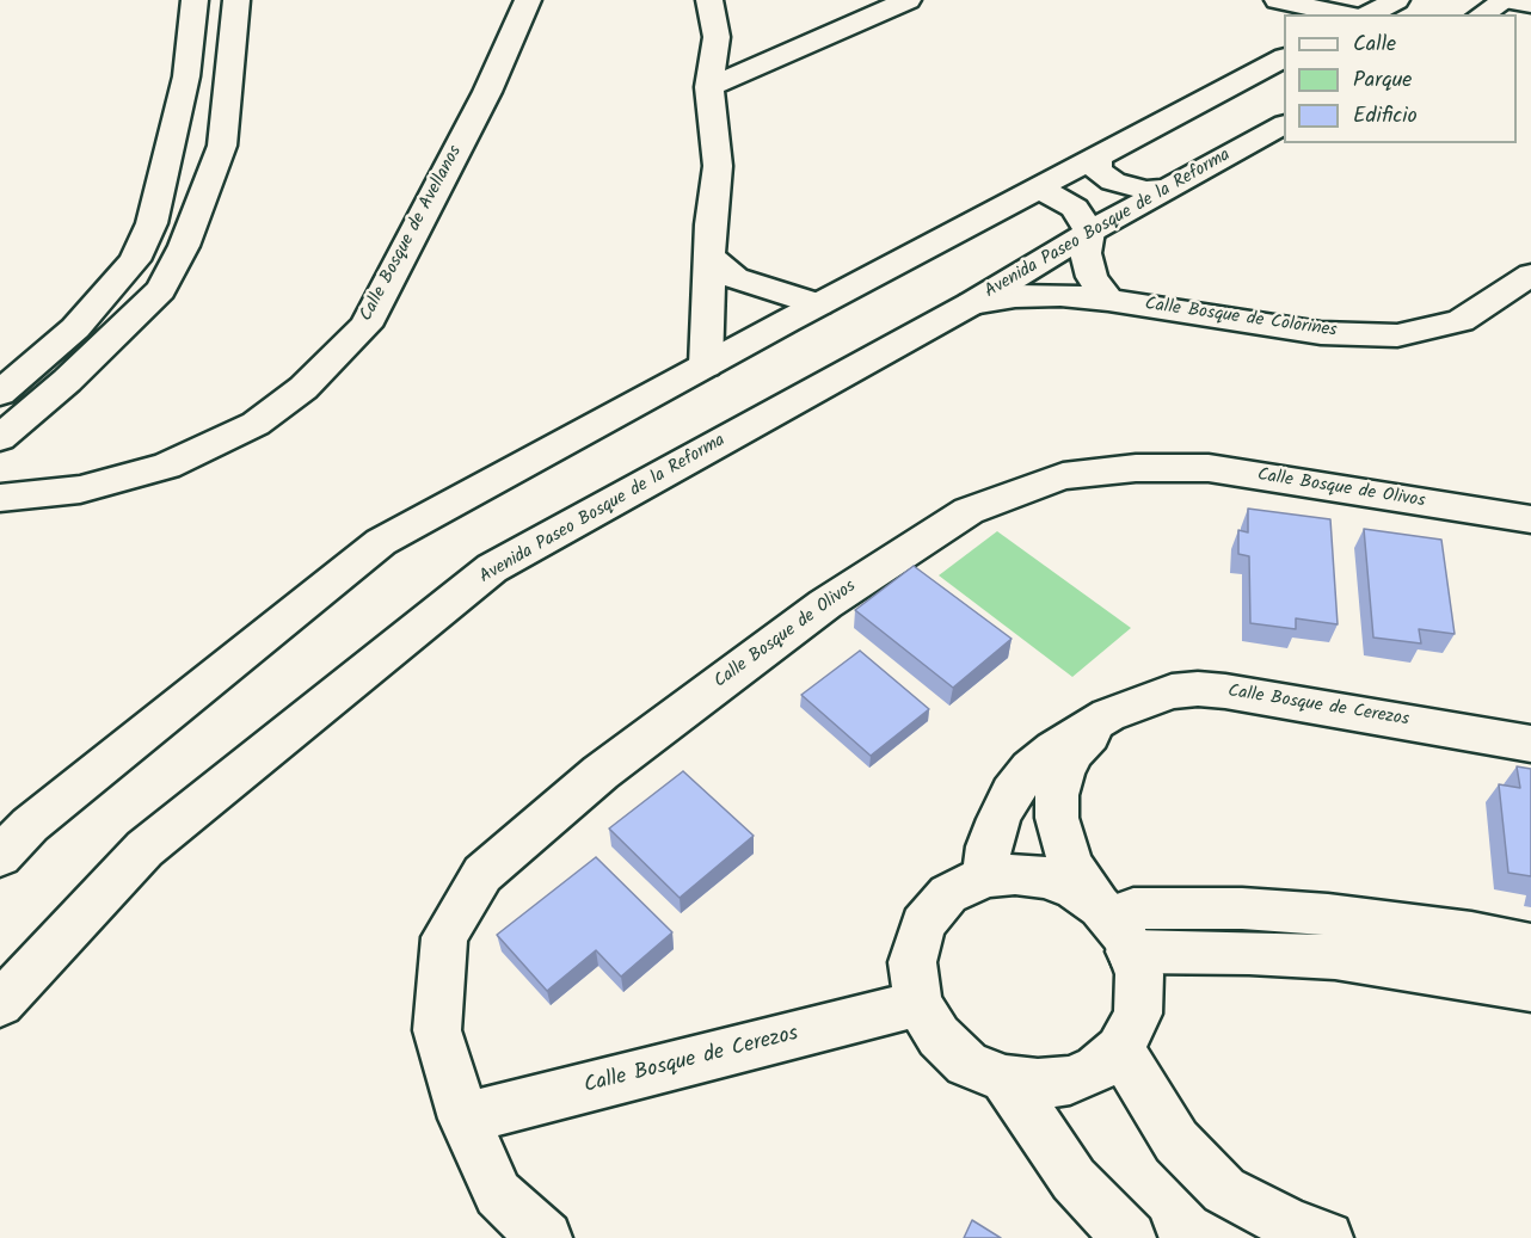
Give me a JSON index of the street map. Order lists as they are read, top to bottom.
{
  "streets": {
    "street": [
      "Avenida Paseo Bosque de la Reforma",
      "Calle Bosque de Avellanos",
      "Calle Bosque de Colorines",
      "Calle Bosque de Olivos",
      "Calle Bosque de Cerezos"
    ]
  },
  "crossings": [
    ["Avenida Paseo Bosque de la Reforma", "Calle Bosque de Colorines"],
    ["Calle Bosque de Olivos", "Calle Bosque de Cerezos"]
  ],
  "legend": ["Calle", "Parque", "Edificio"]
}
